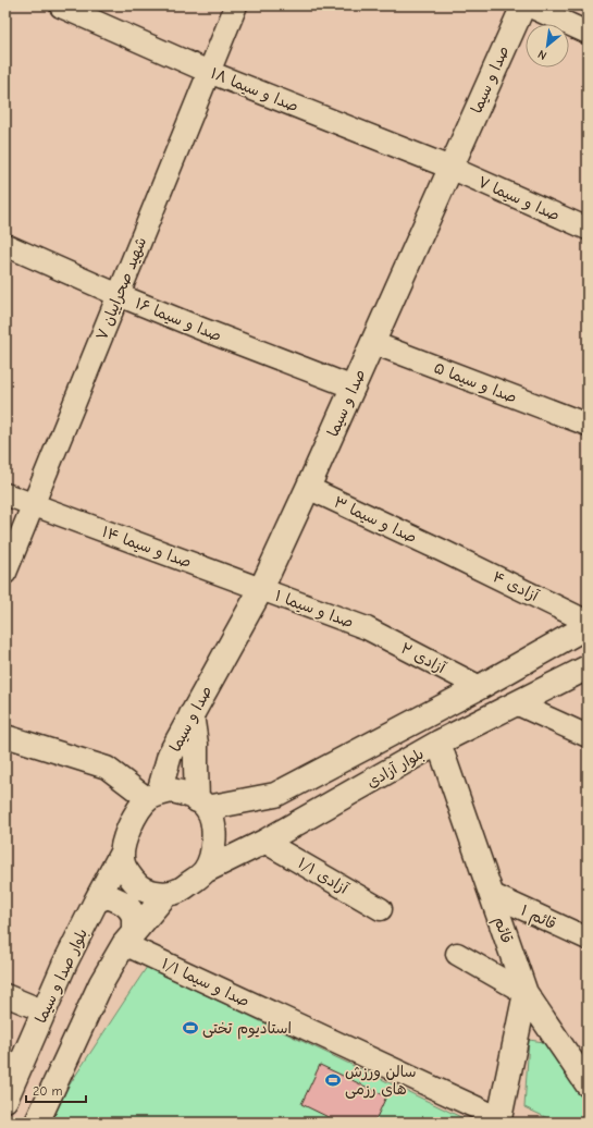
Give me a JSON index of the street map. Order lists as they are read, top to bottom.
{
  "streets": {
    "main road": [
      "صدا و سیما",
      "بلوار آزادی",
      "قائم",
      "بلوار صدا و سیما"
    ],
    "street": [
      "صدا و سیما ۱۸",
      "صدا و سیما ۷",
      "شهید صحراییان ۷",
      "صدا و سیما ۱۶",
      "صدا و سیما ۵",
      "صدا و سیما ۳",
      "صدا و سیما ۱۴",
      "آزادی ۴",
      "صدا و سیما ۱",
      "آزادی ۲",
      "آزادی ۱/۱",
      "قائم ۱",
      "صدا و سیما ۱/۱"
    ]
  },
  "crossings": [
    ["صدا و سیما", "صدا و سیما ۱۸"],
    ["صدا و سیما", "صدا و سیما ۷"],
    ["صدا و سیما", "صدا و سیما ۱۶"],
    ["صدا و سیما", "صدا و سیما ۵"],
    ["صدا و سیما", "صدا و سیما ۳"],
    ["صدا و سیما", "صدا و سیما ۱۴"],
    ["صدا و سیما", "صدا و سیما ۱"],
    ["صدا و سیما", "بلوار آزادی"],
    ["صدا و سیما", "بلوار صدا و سیما"],
    ["صدا و سیما ۱۸", "صدا و سیما ۷"],
    ["صدا و سیما ۱۸", "شهید صحراییان ۷"],
    ["شهید صحراییان ۷", "صدا و سیما ۱۶"],
    ["شهید صحراییان ۷", "صدا و سیما ۱۴"],
    ["صدا و سیما ۳", "آزادی ۴"],
    ["صدا و سیما ۱۴", "صدا و سیما ۱"],
    ["صدا و سیما ۱", "آزادی ۲"],
    ["آزادی ۲", "بلوار آزادی"],
    ["بلوار آزادی", "آزادی ۱/۱"],
    ["بلوار آزادی", "قائم"],
    ["بلوار آزادی", "بلوار صدا و سیما"],
    ["قائم ۱", "قائم"]
  ],
  "places": {
    "sports": ["استادیوم تختی", "سالن ورزش های رزمی"]
  },
  "scale_bar": "20 m",
  "north": "bottom left"
}
